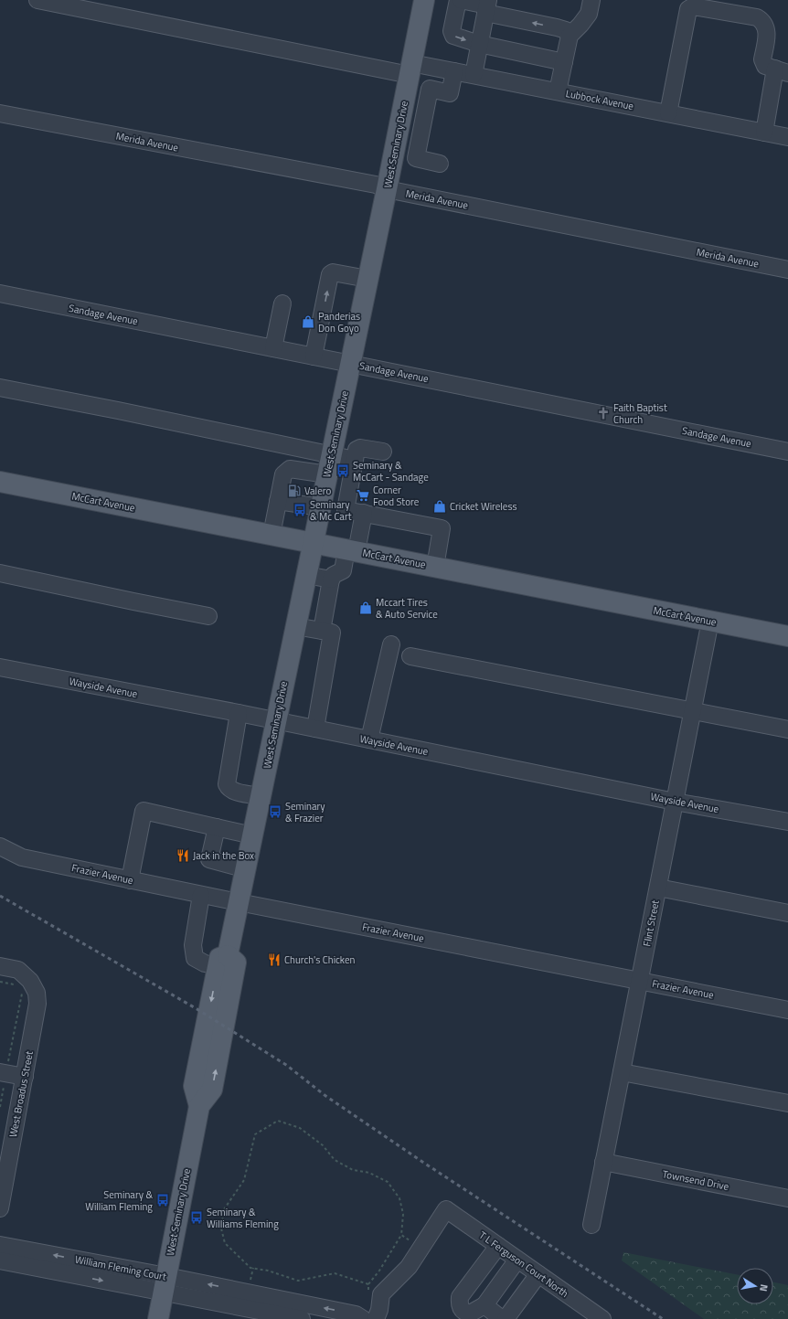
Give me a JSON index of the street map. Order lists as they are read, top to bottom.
{
  "streets": {
    "main road": ["West Seminary Drive", "McCart Avenue"],
    "street": [
      "Lubbock Avenue",
      "Merida Avenue",
      "Sandage Avenue",
      "Wayside Avenue",
      "Frazier Avenue",
      "Flint Street",
      "West Broadus Street",
      "Townsend Drive",
      "T L Ferguson Court North",
      "William Fleming Court"
    ]
  },
  "crossings": [
    ["Lubbock Avenue", "West Seminary Drive"],
    ["Merida Avenue", "West Seminary Drive"],
    ["West Seminary Drive", "Sandage Avenue"],
    ["West Seminary Drive", "McCart Avenue"],
    ["West Seminary Drive", "Wayside Avenue"],
    ["West Seminary Drive", "Frazier Avenue"],
    ["West Seminary Drive", "William Fleming Court"],
    ["McCart Avenue", "Flint Street"],
    ["Wayside Avenue", "Flint Street"],
    ["Frazier Avenue", "Flint Street"],
    ["Flint Street", "Townsend Drive"]
  ],
  "places": {
    "shop": ["Panderias Don Goyo", "Cricket Wireless", "Mccart Tires & Auto Service"],
    "church": ["Faith Baptist Church"],
    "bus stop": [
      "Seminary & McCart - Sandage",
      "Seminary & Mc Cart",
      "Seminary & Frazier",
      "Seminary & William Fleming",
      "Seminary & Williams Fleming"
    ],
    "fuel station": ["Valero"],
    "supermarket": ["Corner Food Store"],
    "restaurant": ["Jack in the Box", "Church's Chicken"]
  },
  "north": "right"
}
